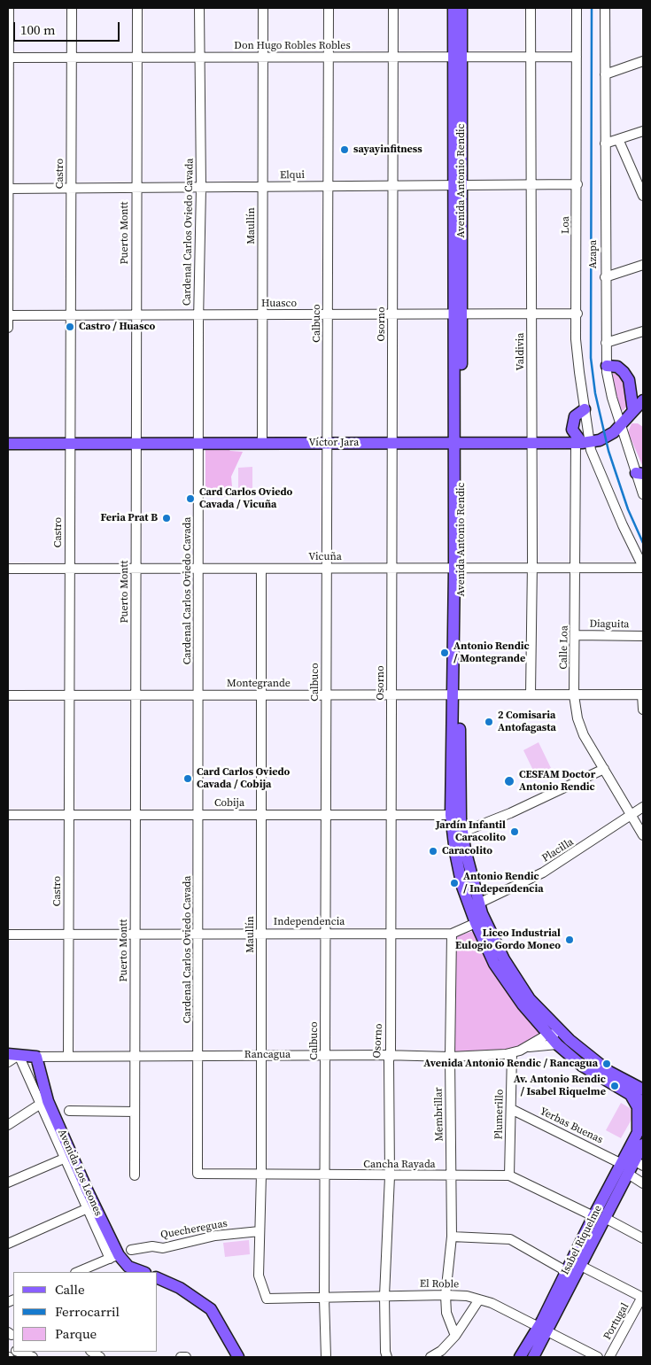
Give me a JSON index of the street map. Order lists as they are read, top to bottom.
{
  "streets": {
    "main road": [
      "Avenida Antonio Rendic",
      "Víctor Jara",
      "Rancagua",
      "Avenida Los Leones",
      "Isabel Riquelme"
    ],
    "street": [
      "Don Hugo Robles Robles",
      "Castro",
      "Elqui",
      "Loa",
      "Maullín",
      "Cardenal Carlos Oviedo Cavada",
      "Puerto Montt",
      "Azapa",
      "Huasco",
      "Calbuco",
      "Osorno",
      "Valdivia",
      "Vicuña",
      "Diaguita",
      "Calle Loa",
      "Montegrande",
      "Cobija",
      "Placilla",
      "Independencia",
      "Membrillar",
      "Plumerillo",
      "Yerbas Buenas",
      "Cancha Rayada",
      "Quechereguas",
      "El Roble",
      "Portugal"
    ]
  },
  "crossings": [
    ["Don Hugo Robles Robles", "Castro"],
    ["Don Hugo Robles Robles", "Avenida Antonio Rendic"],
    ["Don Hugo Robles Robles", "Loa"],
    ["Don Hugo Robles Robles", "Maullín"],
    ["Don Hugo Robles Robles", "Cardenal Carlos Oviedo Cavada"],
    ["Don Hugo Robles Robles", "Puerto Montt"],
    ["Don Hugo Robles Robles", "Calbuco"],
    ["Don Hugo Robles Robles", "Osorno"],
    ["Don Hugo Robles Robles", "Valdivia"],
    ["Castro", "Elqui"],
    ["Castro", "Huasco"],
    ["Castro", "Víctor Jara"],
    ["Castro", "Vicuña"],
    ["Castro", "Montegrande"],
    ["Castro", "Cobija"],
    ["Castro", "Independencia"],
    ["Castro", "Rancagua"],
    ["Elqui", "Avenida Antonio Rendic"],
    ["Elqui", "Loa"],
    ["Elqui", "Maullín"],
    ["Elqui", "Cardenal Carlos Oviedo Cavada"],
    ["Elqui", "Puerto Montt"],
    ["Elqui", "Calbuco"],
    ["Elqui", "Osorno"],
    ["Elqui", "Valdivia"],
    ["Avenida Antonio Rendic", "Huasco"],
    ["Avenida Antonio Rendic", "Víctor Jara"],
    ["Avenida Antonio Rendic", "Vicuña"],
    ["Avenida Antonio Rendic", "Montegrande"],
    ["Avenida Antonio Rendic", "Cobija"],
    ["Avenida Antonio Rendic", "Placilla"],
    ["Avenida Antonio Rendic", "Independencia"],
    ["Avenida Antonio Rendic", "Rancagua"],
    ["Loa", "Huasco"],
    ["Maullín", "Huasco"],
    ["Maullín", "Víctor Jara"],
    ["Maullín", "Vicuña"],
    ["Maullín", "Montegrande"],
    ["Maullín", "Cobija"],
    ["Maullín", "Independencia"],
    ["Maullín", "Rancagua"],
    ["Maullín", "Cancha Rayada"],
    ["Maullín", "Quechereguas"],
    ["Maullín", "El Roble"],
    ["Cardenal Carlos Oviedo Cavada", "Huasco"],
    ["Cardenal Carlos Oviedo Cavada", "Víctor Jara"],
    ["Cardenal Carlos Oviedo Cavada", "Vicuña"],
    ["Cardenal Carlos Oviedo Cavada", "Montegrande"],
    ["Cardenal Carlos Oviedo Cavada", "Cobija"],
    ["Cardenal Carlos Oviedo Cavada", "Independencia"],
    ["Cardenal Carlos Oviedo Cavada", "Rancagua"],
    ["Cardenal Carlos Oviedo Cavada", "Cancha Rayada"],
    ["Puerto Montt", "Huasco"],
    ["Puerto Montt", "Víctor Jara"],
    ["Puerto Montt", "Vicuña"],
    ["Puerto Montt", "Montegrande"],
    ["Puerto Montt", "Cobija"],
    ["Puerto Montt", "Independencia"],
    ["Puerto Montt", "Rancagua"],
    ["Azapa", "Víctor Jara"],
    ["Huasco", "Calbuco"],
    ["Huasco", "Osorno"],
    ["Huasco", "Valdivia"],
    ["Calbuco", "Víctor Jara"],
    ["Calbuco", "Vicuña"],
    ["Calbuco", "Montegrande"],
    ["Calbuco", "Cobija"],
    ["Calbuco", "Independencia"],
    ["Calbuco", "Rancagua"],
    ["Calbuco", "Cancha Rayada"],
    ["Calbuco", "El Roble"],
    ["Osorno", "Víctor Jara"],
    ["Osorno", "Vicuña"],
    ["Osorno", "Montegrande"],
    ["Osorno", "Cobija"],
    ["Osorno", "Independencia"],
    ["Osorno", "Rancagua"],
    ["Osorno", "Cancha Rayada"],
    ["Osorno", "El Roble"],
    ["Valdivia", "Víctor Jara"],
    ["Valdivia", "Vicuña"],
    ["Valdivia", "Montegrande"],
    ["Víctor Jara", "Calle Loa"],
    ["Vicuña", "Calle Loa"],
    ["Diaguita", "Calle Loa"],
    ["Calle Loa", "Montegrande"],
    ["Calle Loa", "Placilla"],
    ["Independencia", "Membrillar"],
    ["Rancagua", "Membrillar"],
    ["Rancagua", "Plumerillo"],
    ["Rancagua", "Avenida Los Leones"],
    ["Membrillar", "Cancha Rayada"],
    ["Membrillar", "El Roble"],
    ["Plumerillo", "Yerbas Buenas"],
    ["Plumerillo", "Cancha Rayada"],
    ["Yerbas Buenas", "Isabel Riquelme"],
    ["Cancha Rayada", "Isabel Riquelme"],
    ["Isabel Riquelme", "El Roble"]
  ],
  "places": [
    "sayayinfitness",
    "Castro / Huasco",
    "Card Carlos Oviedo Cavada / Vicuña",
    "Feria Prat B",
    "Antonio Rendic / Montegrande",
    "2 Comisaria Antofagasta",
    "Card Carlos Oviedo Cavada / Cobija",
    "CESFAM Doctor Antonio Rendic",
    "Jardín Infantil Caracolito",
    "Caracolito",
    "Antonio Rendic / Independencia",
    "Liceo Industrial Eulogio Gordo Moneo",
    "Avenida Antonio Rendic / Rancagua",
    "Av. Antonio Rendic / Isabel Riquelme"
  ],
  "legend": ["Calle", "Ferrocarril", "Parque"],
  "scale_bar": "100 m"
}
